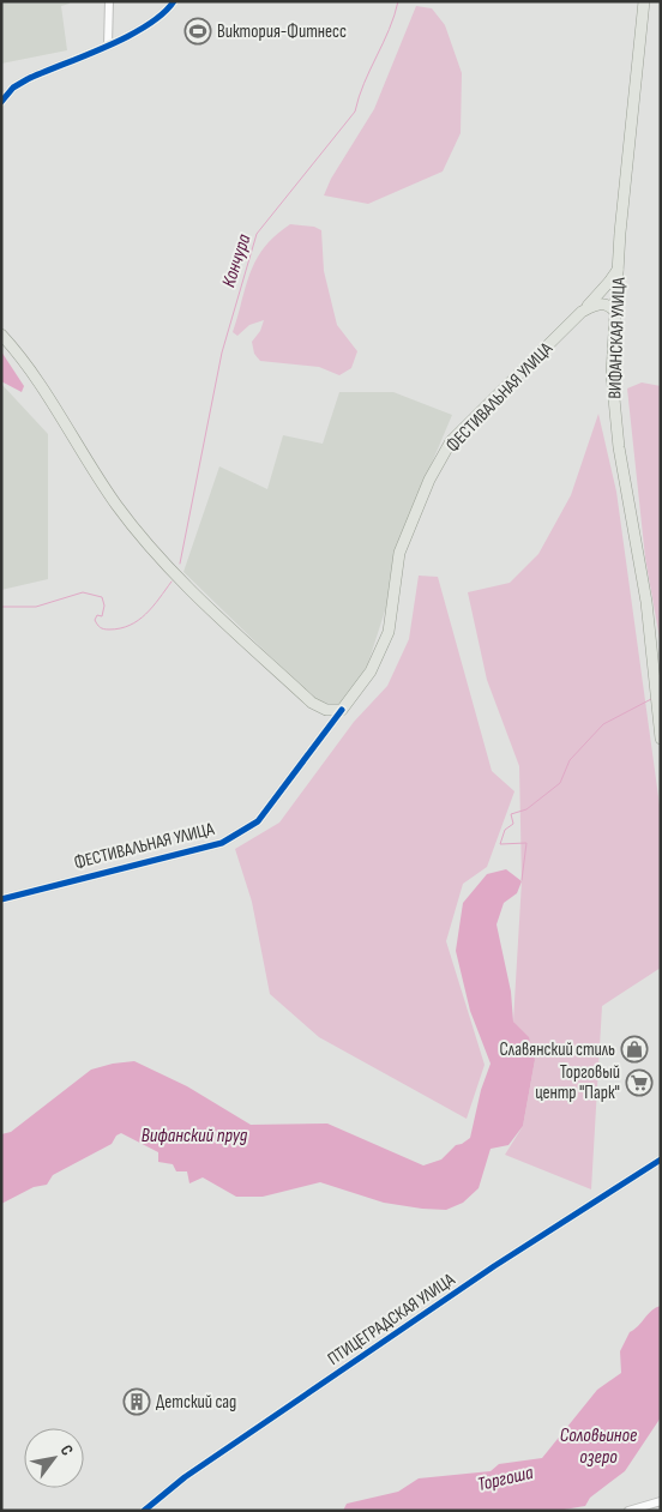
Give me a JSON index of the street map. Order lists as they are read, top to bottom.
{
  "streets": {
    "main road": ["ВИФАНСКАЯ УЛИЦА", "ФЕСТИВАЛЬНАЯ УЛИЦА"],
    "street": ["ПТИЦЕГРАДСКАЯ УЛИЦА"]
  },
  "crossings": [
    ["ВИФАНСКАЯ УЛИЦА", "ФЕСТИВАЛЬНАЯ УЛИЦА"]
  ],
  "water": [
    "Кончура",
    "Вифанский пруд",
    "Соловьиное озеро",
    "Торгоша"
  ],
  "places": {
    "sports": ["Виктория-Фитнесс"],
    "shop": ["Славянский стиль"],
    "supermarket": ["Торговый центр \"Парк\""],
    "building": ["Детский сад"]
  },
  "north": "top right"
}
